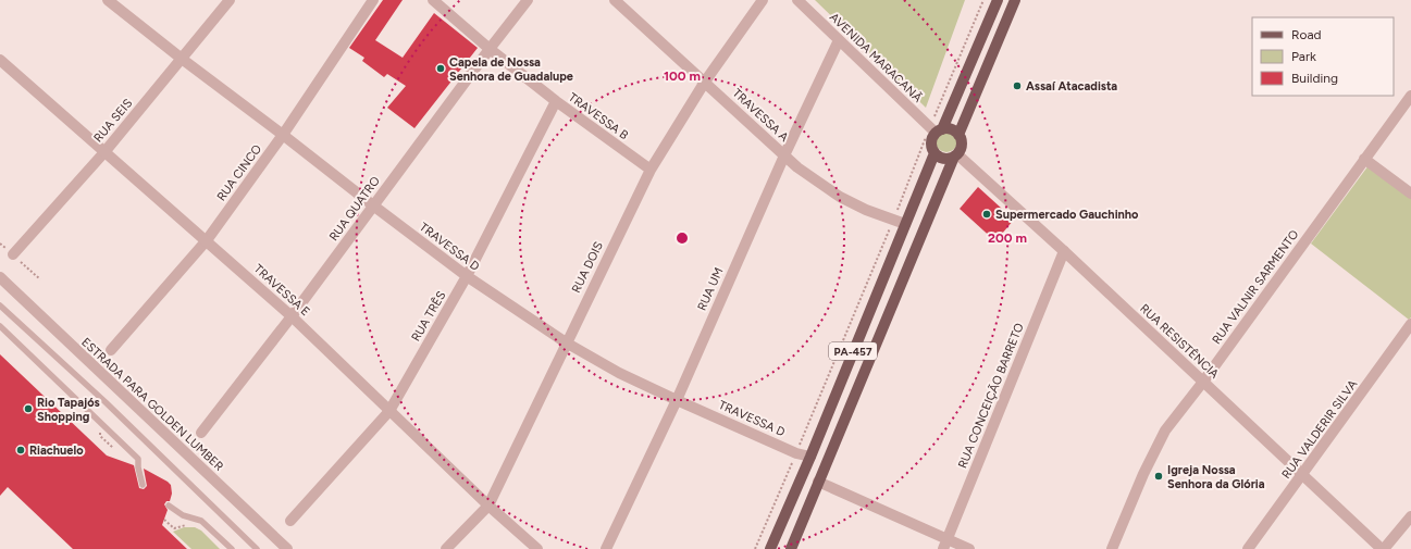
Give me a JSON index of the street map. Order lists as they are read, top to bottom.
{
  "streets": {
    "main road": ["PA-457"],
    "street": [
      "AVENIDA MARACANÃ",
      "TRAVESSA A",
      "TRAVESSA B",
      "RUA SEIS",
      "RUA CINCO",
      "RUA QUATRO",
      "TRAVESSA D",
      "RUA DOIS",
      "RUA VALNIR SARMENTO",
      "RUA UM",
      "TRAVESSA E",
      "RUA TRÊS",
      "RUA RESISTÊNCIA",
      "RUA CONCEIÇÃO BARRETO",
      "ESTRADA PARA GOLDEN LUMBER",
      "RUA VALDERIR SILVA"
    ]
  },
  "crossings": [
    ["AVENIDA MARACANÃ", "RUA UM"],
    ["AVENIDA MARACANÃ", "RUA RESISTÊNCIA"],
    ["AVENIDA MARACANÃ", "PA-457"],
    ["TRAVESSA A", "RUA DOIS"],
    ["TRAVESSA A", "RUA UM"],
    ["TRAVESSA A", "PA-457"],
    ["TRAVESSA B", "RUA QUATRO"],
    ["TRAVESSA B", "RUA DOIS"],
    ["TRAVESSA B", "RUA TRÊS"],
    ["RUA SEIS", "TRAVESSA D"],
    ["RUA SEIS", "TRAVESSA E"],
    ["RUA CINCO", "TRAVESSA D"],
    ["RUA CINCO", "TRAVESSA E"],
    ["RUA QUATRO", "TRAVESSA D"],
    ["RUA QUATRO", "TRAVESSA E"],
    ["TRAVESSA D", "RUA DOIS"],
    ["TRAVESSA D", "RUA UM"],
    ["TRAVESSA D", "RUA TRÊS"],
    ["TRAVESSA D", "PA-457"],
    ["RUA DOIS", "TRAVESSA E"],
    ["RUA VALNIR SARMENTO", "RUA RESISTÊNCIA"],
    ["TRAVESSA E", "RUA TRÊS"],
    ["RUA RESISTÊNCIA", "PA-457"],
    ["RUA RESISTÊNCIA", "RUA CONCEIÇÃO BARRETO"],
    ["RUA RESISTÊNCIA", "RUA VALDERIR SILVA"]
  ],
  "places": [
    "Capela de Nossa Senhora de Guadalupe",
    "Assaí Atacadista",
    "Supermercado Gauchinho",
    "Rio Tapajós Shopping",
    "Riachuelo",
    "Igreja Nossa Senhora da Glória"
  ],
  "legend": ["Road", "Park", "Building"],
  "rings": ["100 m", "200 m"]
}
